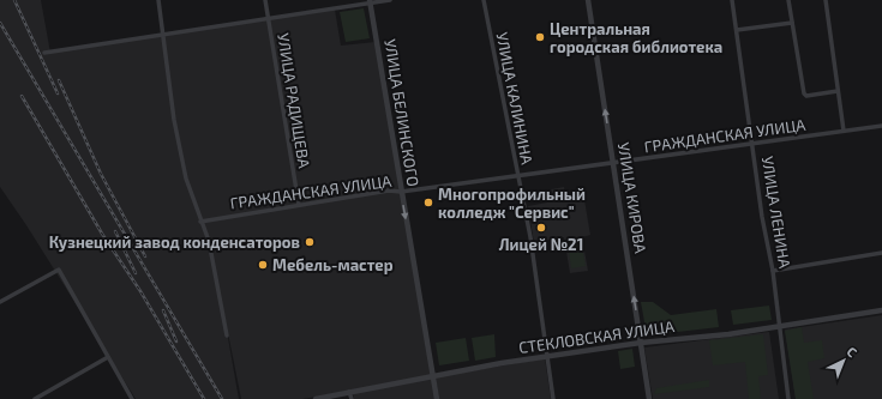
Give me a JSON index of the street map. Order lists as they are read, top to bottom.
{
  "streets": {
    "street": [
      "УЛИЦА КАЛИНИНА",
      "УЛИЦА РАДИЩЕВА",
      "УЛИЦА БЕЛИНСКОГО",
      "ГРАЖДАНСКАЯ УЛИЦА",
      "УЛИЦА КИРОВА",
      "УЛИЦА ЛЕНИНА",
      "СТЕКЛОВСКАЯ УЛИЦА"
    ]
  },
  "crossings": [
    ["УЛИЦА КАЛИНИНА", "ГРАЖДАНСКАЯ УЛИЦА"],
    ["УЛИЦА КАЛИНИНА", "СТЕКЛОВСКАЯ УЛИЦА"],
    ["УЛИЦА РАДИЩЕВА", "ГРАЖДАНСКАЯ УЛИЦА"],
    ["УЛИЦА БЕЛИНСКОГО", "ГРАЖДАНСКАЯ УЛИЦА"],
    ["УЛИЦА БЕЛИНСКОГО", "СТЕКЛОВСКАЯ УЛИЦА"],
    ["ГРАЖДАНСКАЯ УЛИЦА", "УЛИЦА КИРОВА"],
    ["ГРАЖДАНСКАЯ УЛИЦА", "УЛИЦА ЛЕНИНА"],
    ["УЛИЦА КИРОВА", "СТЕКЛОВСКАЯ УЛИЦА"],
    ["УЛИЦА ЛЕНИНА", "СТЕКЛОВСКАЯ УЛИЦА"]
  ],
  "one_way": ["УЛИЦА БЕЛИНСКОГО", "УЛИЦА КИРОВА"],
  "places": [
    "Центральная городская библиотека",
    "Многопрофильный колледж \"Сервис\"",
    "Лицей №21",
    "Кузнецкий завод конденсаторов",
    "Мебель-мастер"
  ],
  "north": "top right"
}
